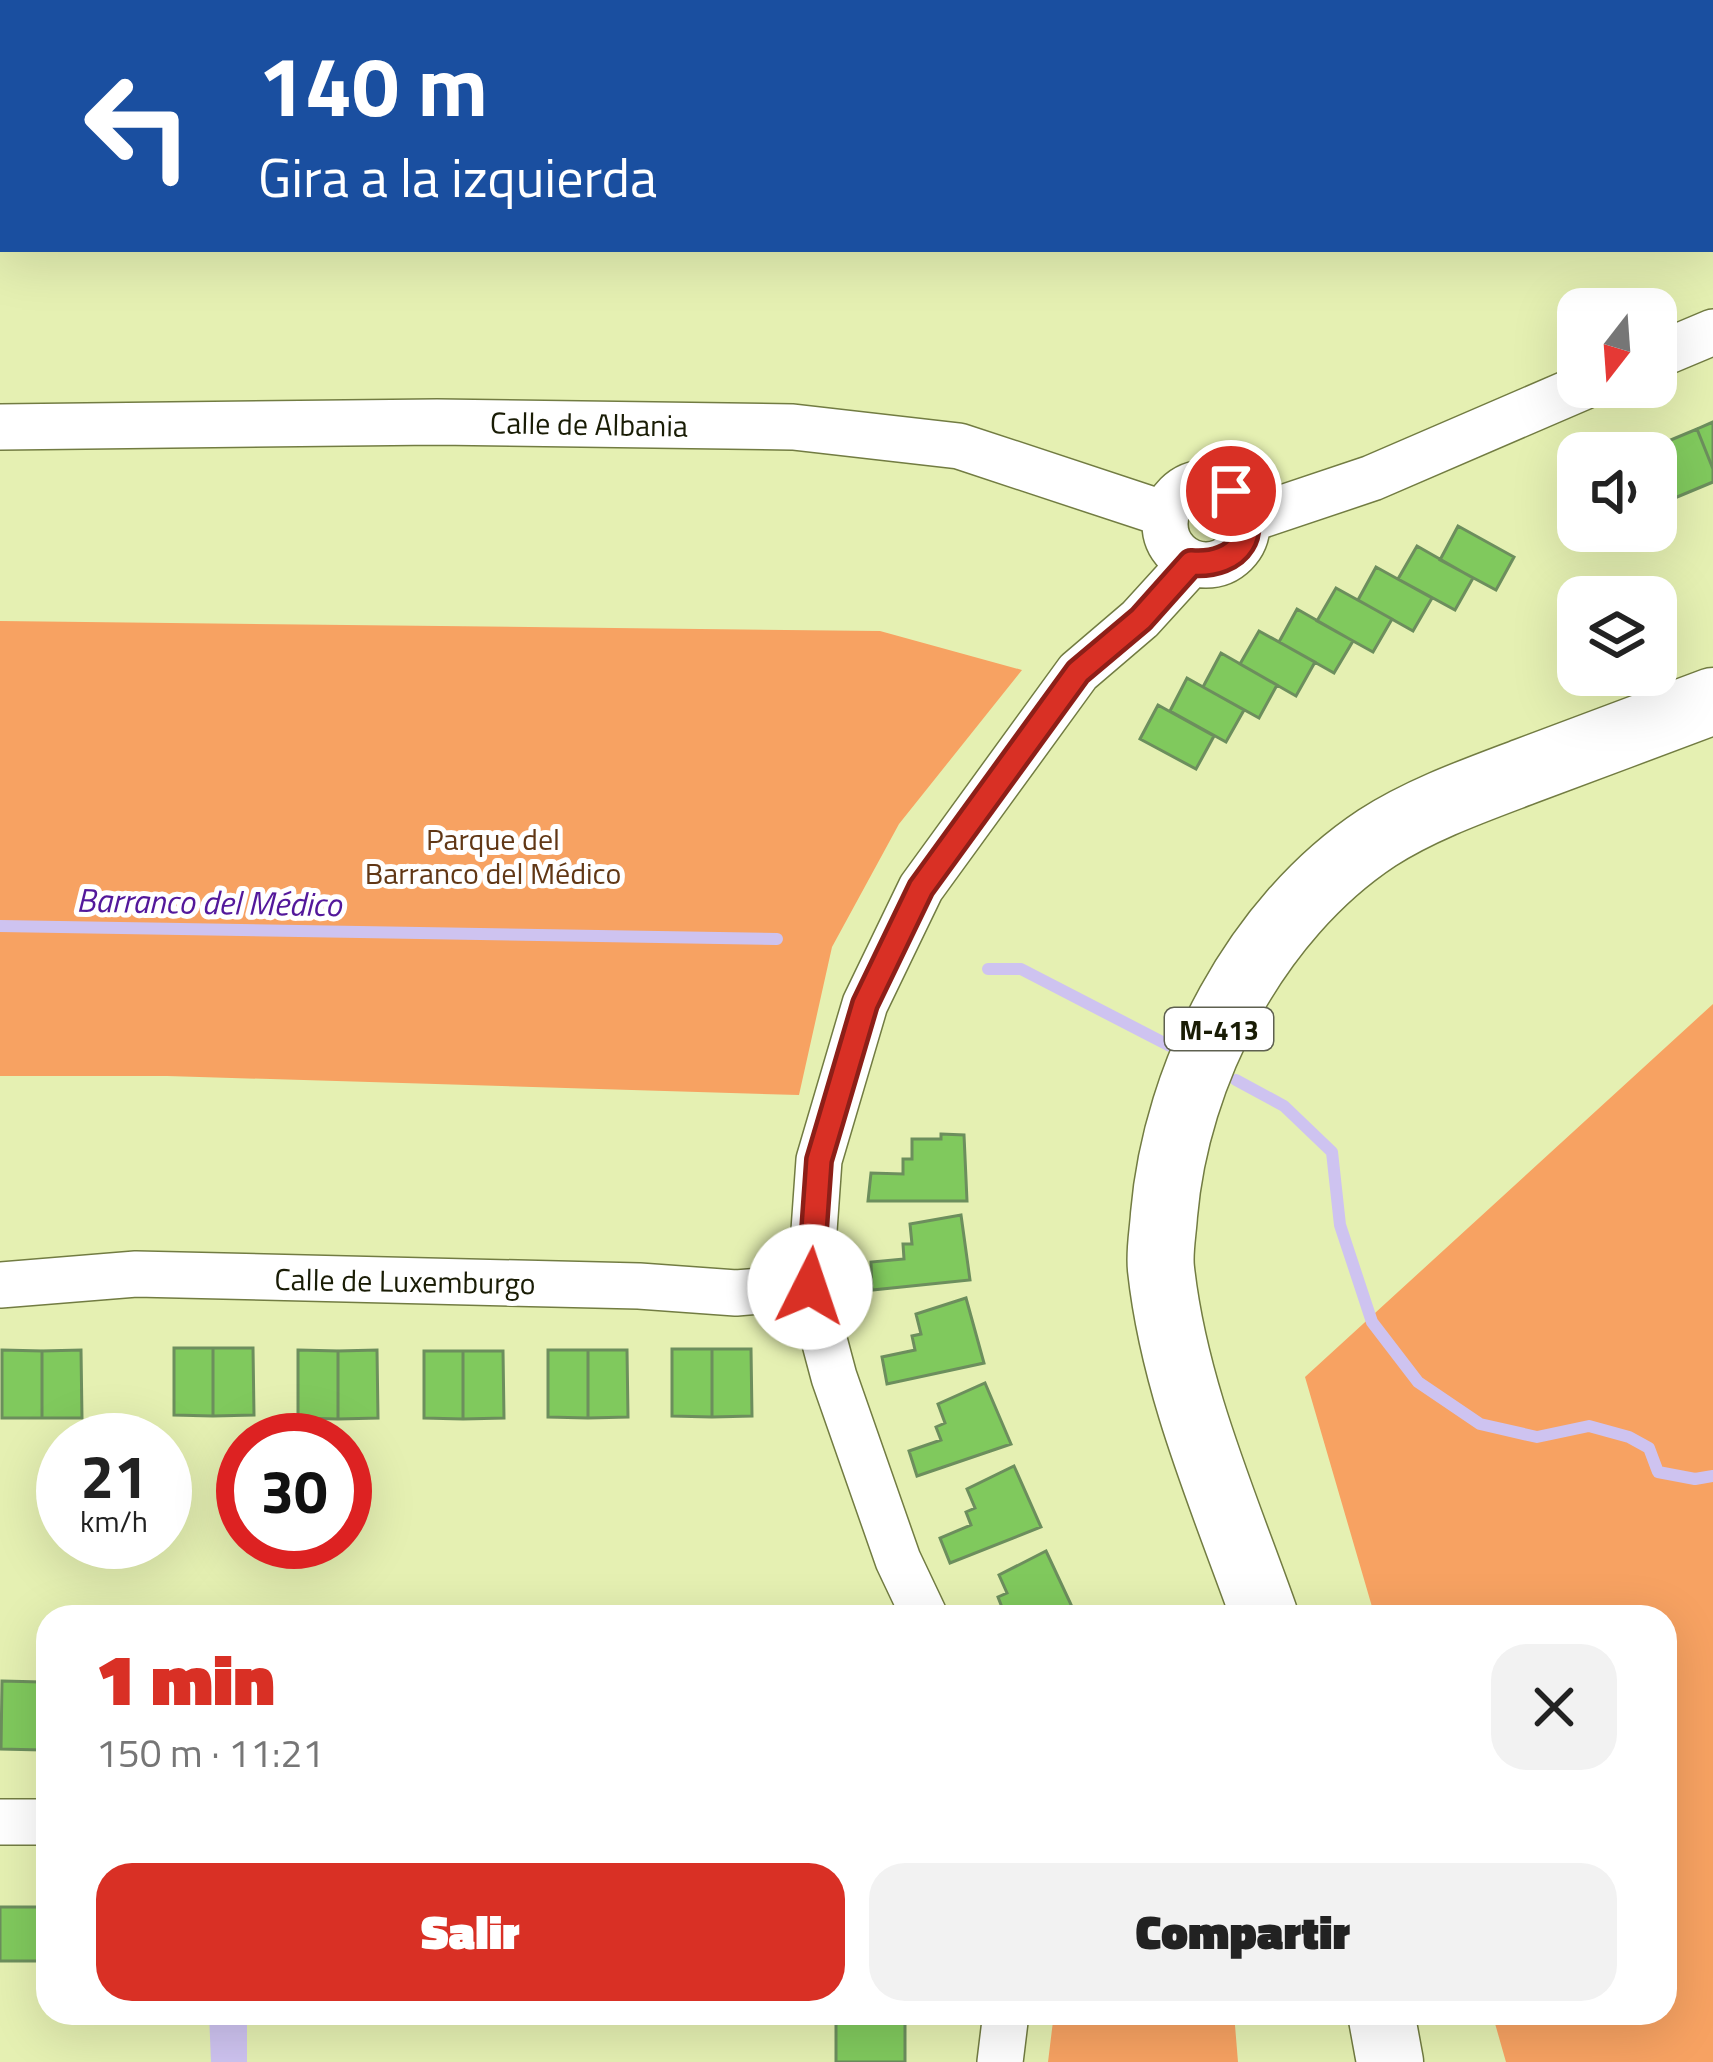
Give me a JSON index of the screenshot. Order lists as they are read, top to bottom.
{
  "streets": {
    "main road": ["M-413"],
    "street": ["Calle de Albania", "Calle de Luxemburgo"]
  },
  "water": ["Barranco del Médico"],
  "parks": ["Parque del Barranco del Médico"],
  "north": "bottom",
  "page": {
    "turn": ["140 m", "Gira a la izquierda"],
    "speed": "21 km/h",
    "limit": "30",
    "heading": ["1 min", "150 m · 11:21"],
    "buttons": ["Salir", "Compartir"]
  }
}
